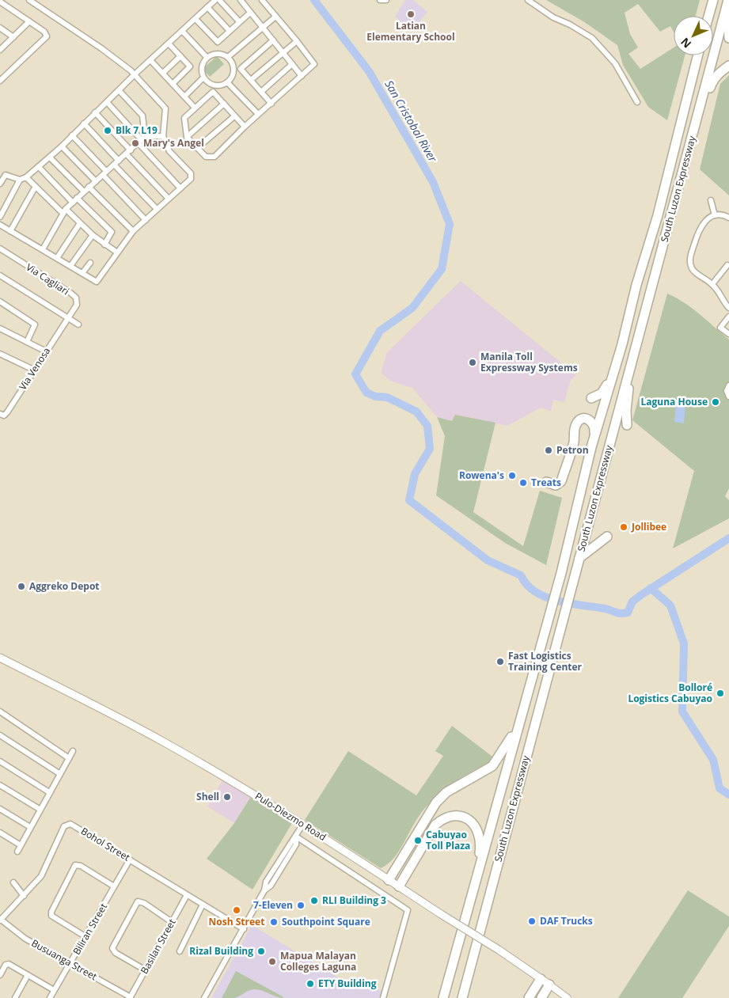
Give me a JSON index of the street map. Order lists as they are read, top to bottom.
{
  "streets": {
    "highway": ["South Luzon Expressway"],
    "main road": ["Pulo-Diezmo Road"],
    "street": [
      "Via Cagliari",
      "Via Venosa",
      "Bohol Street",
      "Biliran Street",
      "Basilan Street",
      "Busuanga Street"
    ]
  },
  "crossings": [
    ["Via Cagliari", "Via Venosa"],
    ["Bohol Street", "Biliran Street"],
    ["Bohol Street", "Basilan Street"],
    ["Bohol Street", "Busuanga Street"],
    ["Biliran Street", "Busuanga Street"],
    ["Basilan Street", "Busuanga Street"]
  ],
  "water": ["San Cristobal River"],
  "places": [
    "Latian Elementary School",
    "Blk 7 L19",
    "Mary's Angel",
    "Manila Toll Expressway Systems",
    "Laguna House",
    "Petron",
    "Rowena's",
    "Treats",
    "Jollibee",
    "Aggreko Depot",
    "Fast Logistics Training Center",
    "Bolloré Logistics Cabuyao",
    "Shell",
    "Cabuyao Toll Plaza",
    "RLI Building 3",
    "7-Eleven",
    "Nosh Street",
    "DAF Trucks",
    "Southpoint Square",
    "Rizal Building",
    "Mapua Malayan Colleges Laguna",
    "ETY Building"
  ],
  "north": "bottom left"
}
